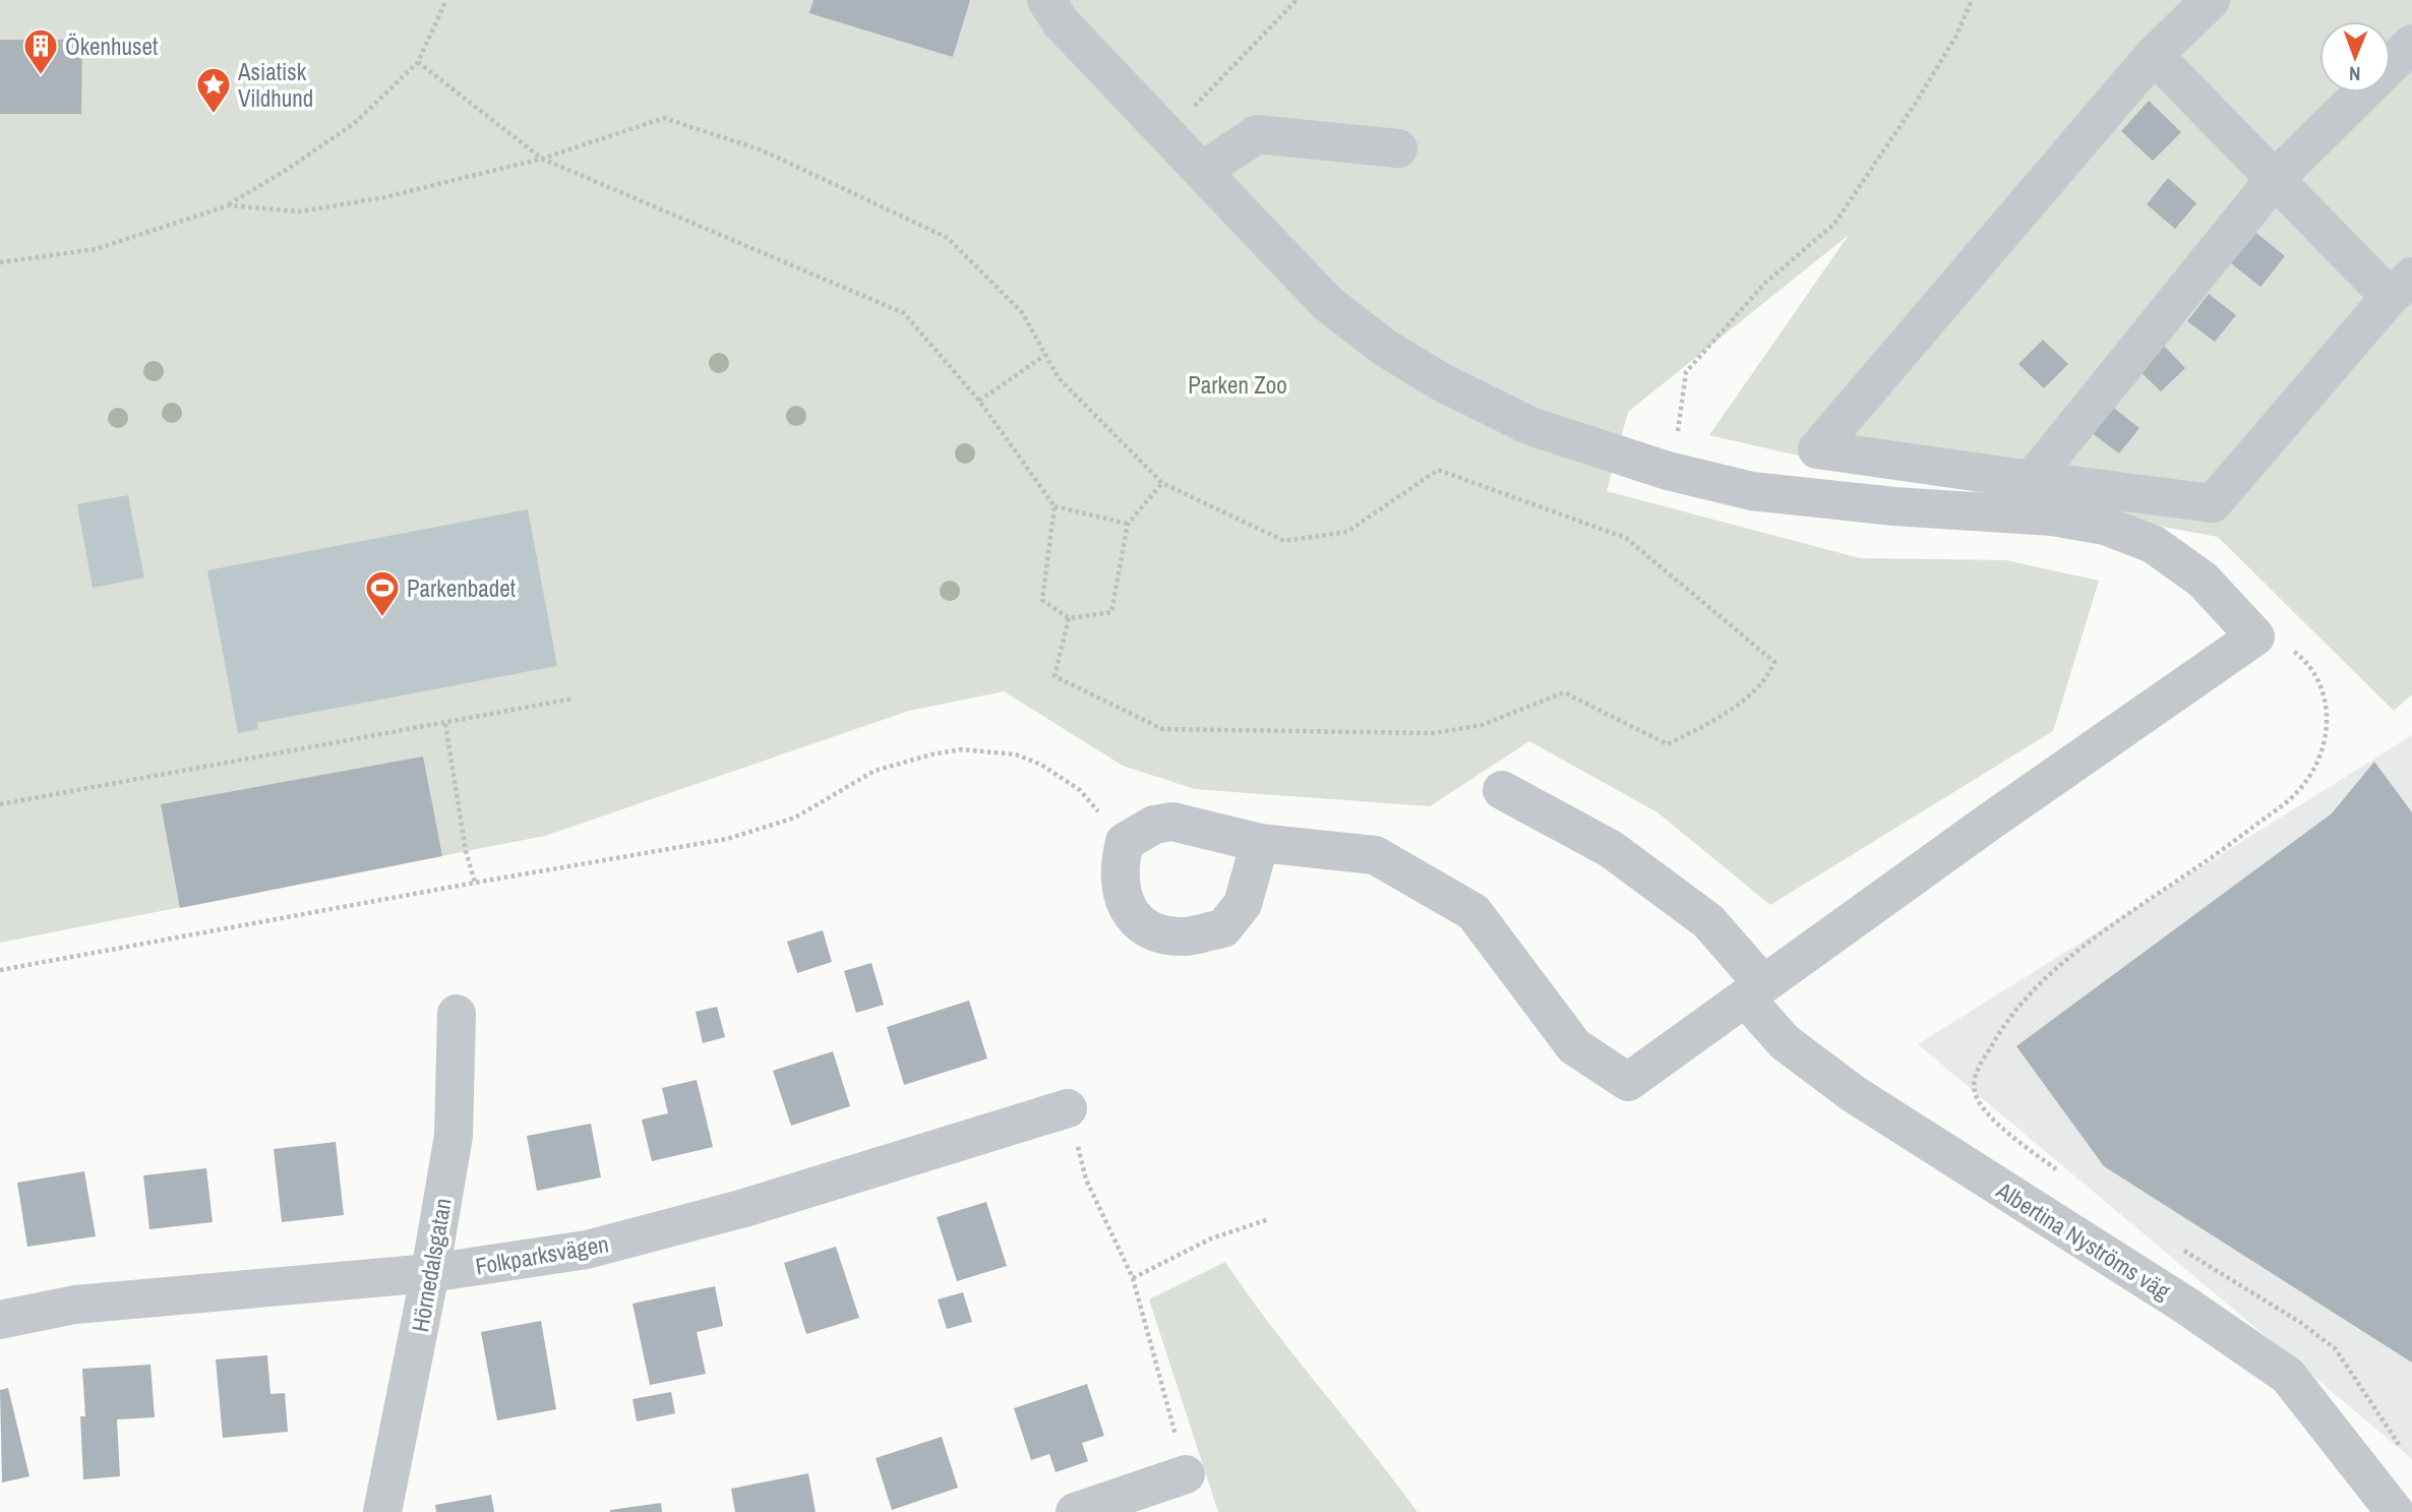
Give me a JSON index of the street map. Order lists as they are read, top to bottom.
{
  "streets": {
    "street": ["Albertina Nyströms väg", "Folkparksvägen", "Hörnedalsgatan"]
  },
  "crossings": [
    ["Folkparksvägen", "Hörnedalsgatan"]
  ],
  "parks": ["Parken Zoo"],
  "places": {
    "building": ["Ökenhuset"],
    "place": ["Asiatisk Vildhund"],
    "sports": ["Parkenbadet"]
  },
  "north": "bottom"
}
